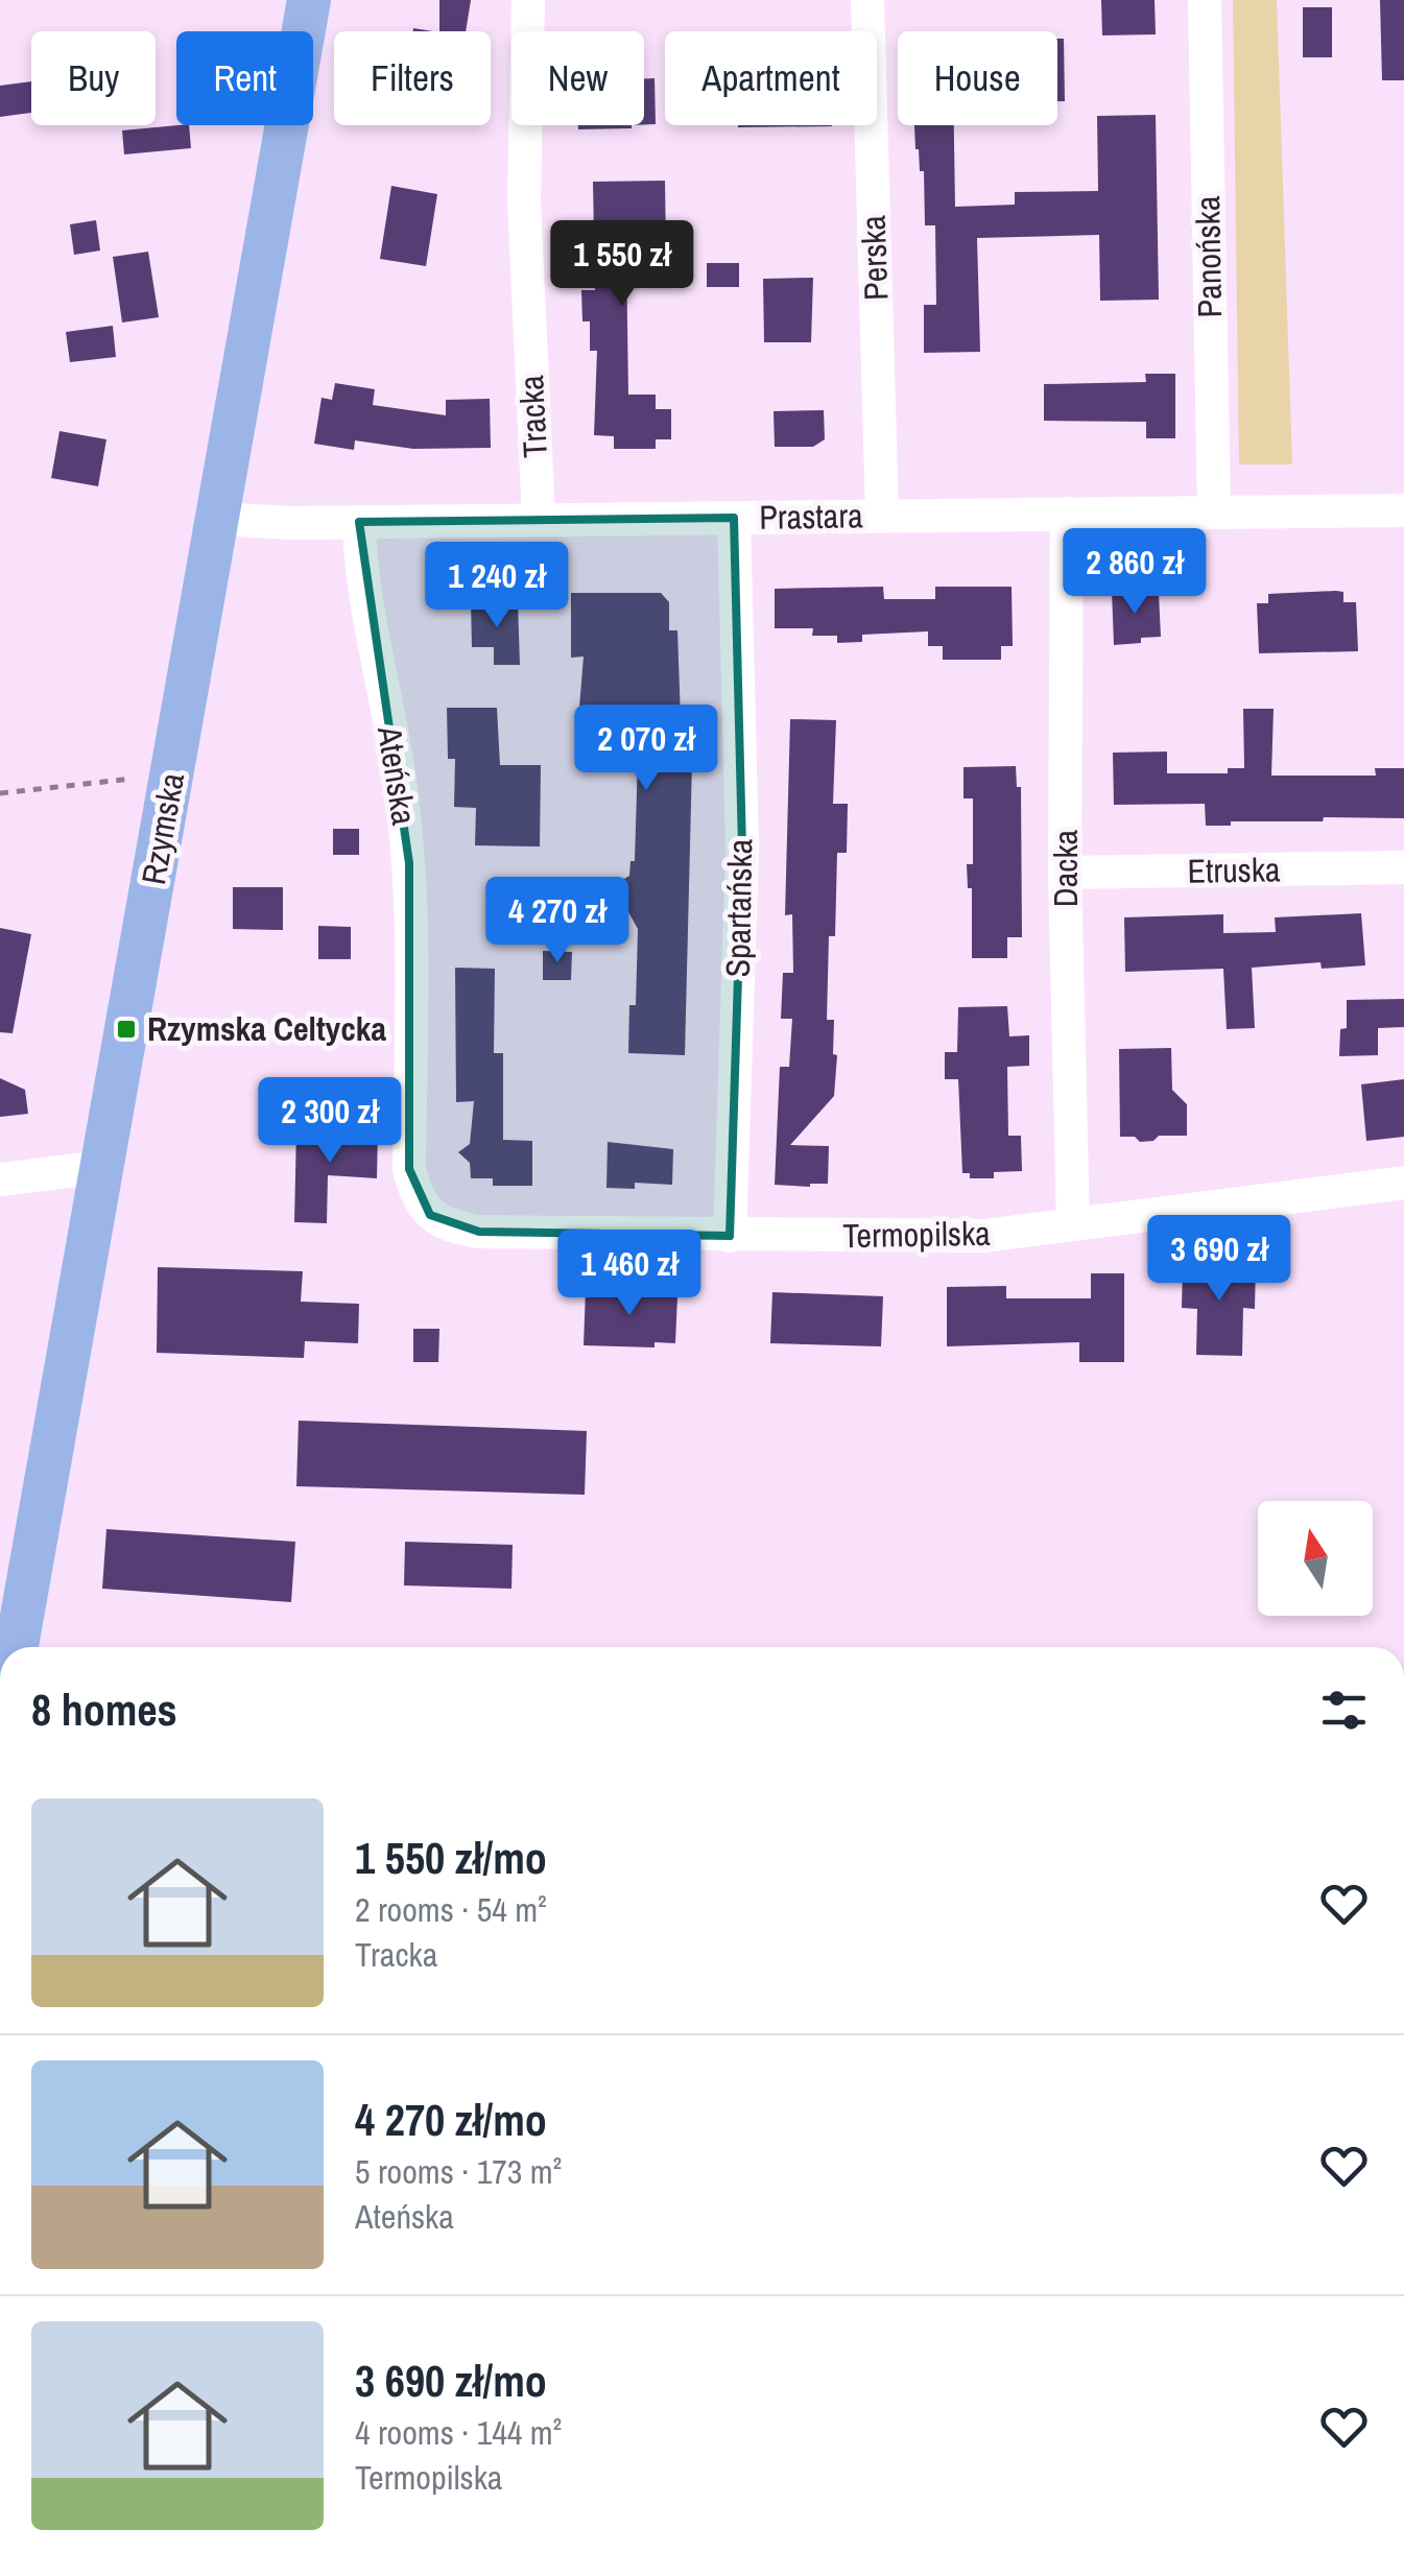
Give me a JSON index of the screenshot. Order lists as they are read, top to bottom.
{
  "streets": {
    "main road": ["Rzymska"],
    "street": [
      "Panońska",
      "Perska",
      "Tracka",
      "Prastara",
      "Ateńska",
      "Dacka",
      "Etruska",
      "Spartańska",
      "Termopilska"
    ]
  },
  "crossings": [
    ["Panońska", "Prastara"],
    ["Perska", "Prastara"],
    ["Tracka", "Prastara"],
    ["Prastara", "Ateńska"],
    ["Prastara", "Rzymska"],
    ["Prastara", "Dacka"],
    ["Prastara", "Spartańska"],
    ["Ateńska", "Termopilska"],
    ["Dacka", "Etruska"],
    ["Dacka", "Termopilska"],
    ["Spartańska", "Termopilska"]
  ],
  "places": {
    "transit": ["Rzymska Celtycka"]
  },
  "north": "top",
  "page": {
    "chip": [
      "Buy",
      "Rent",
      "Filters",
      "New",
      "Apartment",
      "House"
    ],
    "price": [
      "1 550 zł",
      "2 860 zł",
      "1 240 zł",
      "2 070 zł",
      "4 270 zł",
      "2 300 zł",
      "3 690 zł",
      "1 460 zł"
    ],
    "heading": "8 homes",
    "list": [
      {
        "name": "1 550 zł/mo",
        "note": "2 rooms · 54 m² · Tracka"
      },
      {
        "name": "4 270 zł/mo",
        "note": "5 rooms · 173 m² · Ateńska"
      },
      {
        "name": "3 690 zł/mo",
        "note": "4 rooms · 144 m² · Termopilska"
      }
    ]
  }
}
